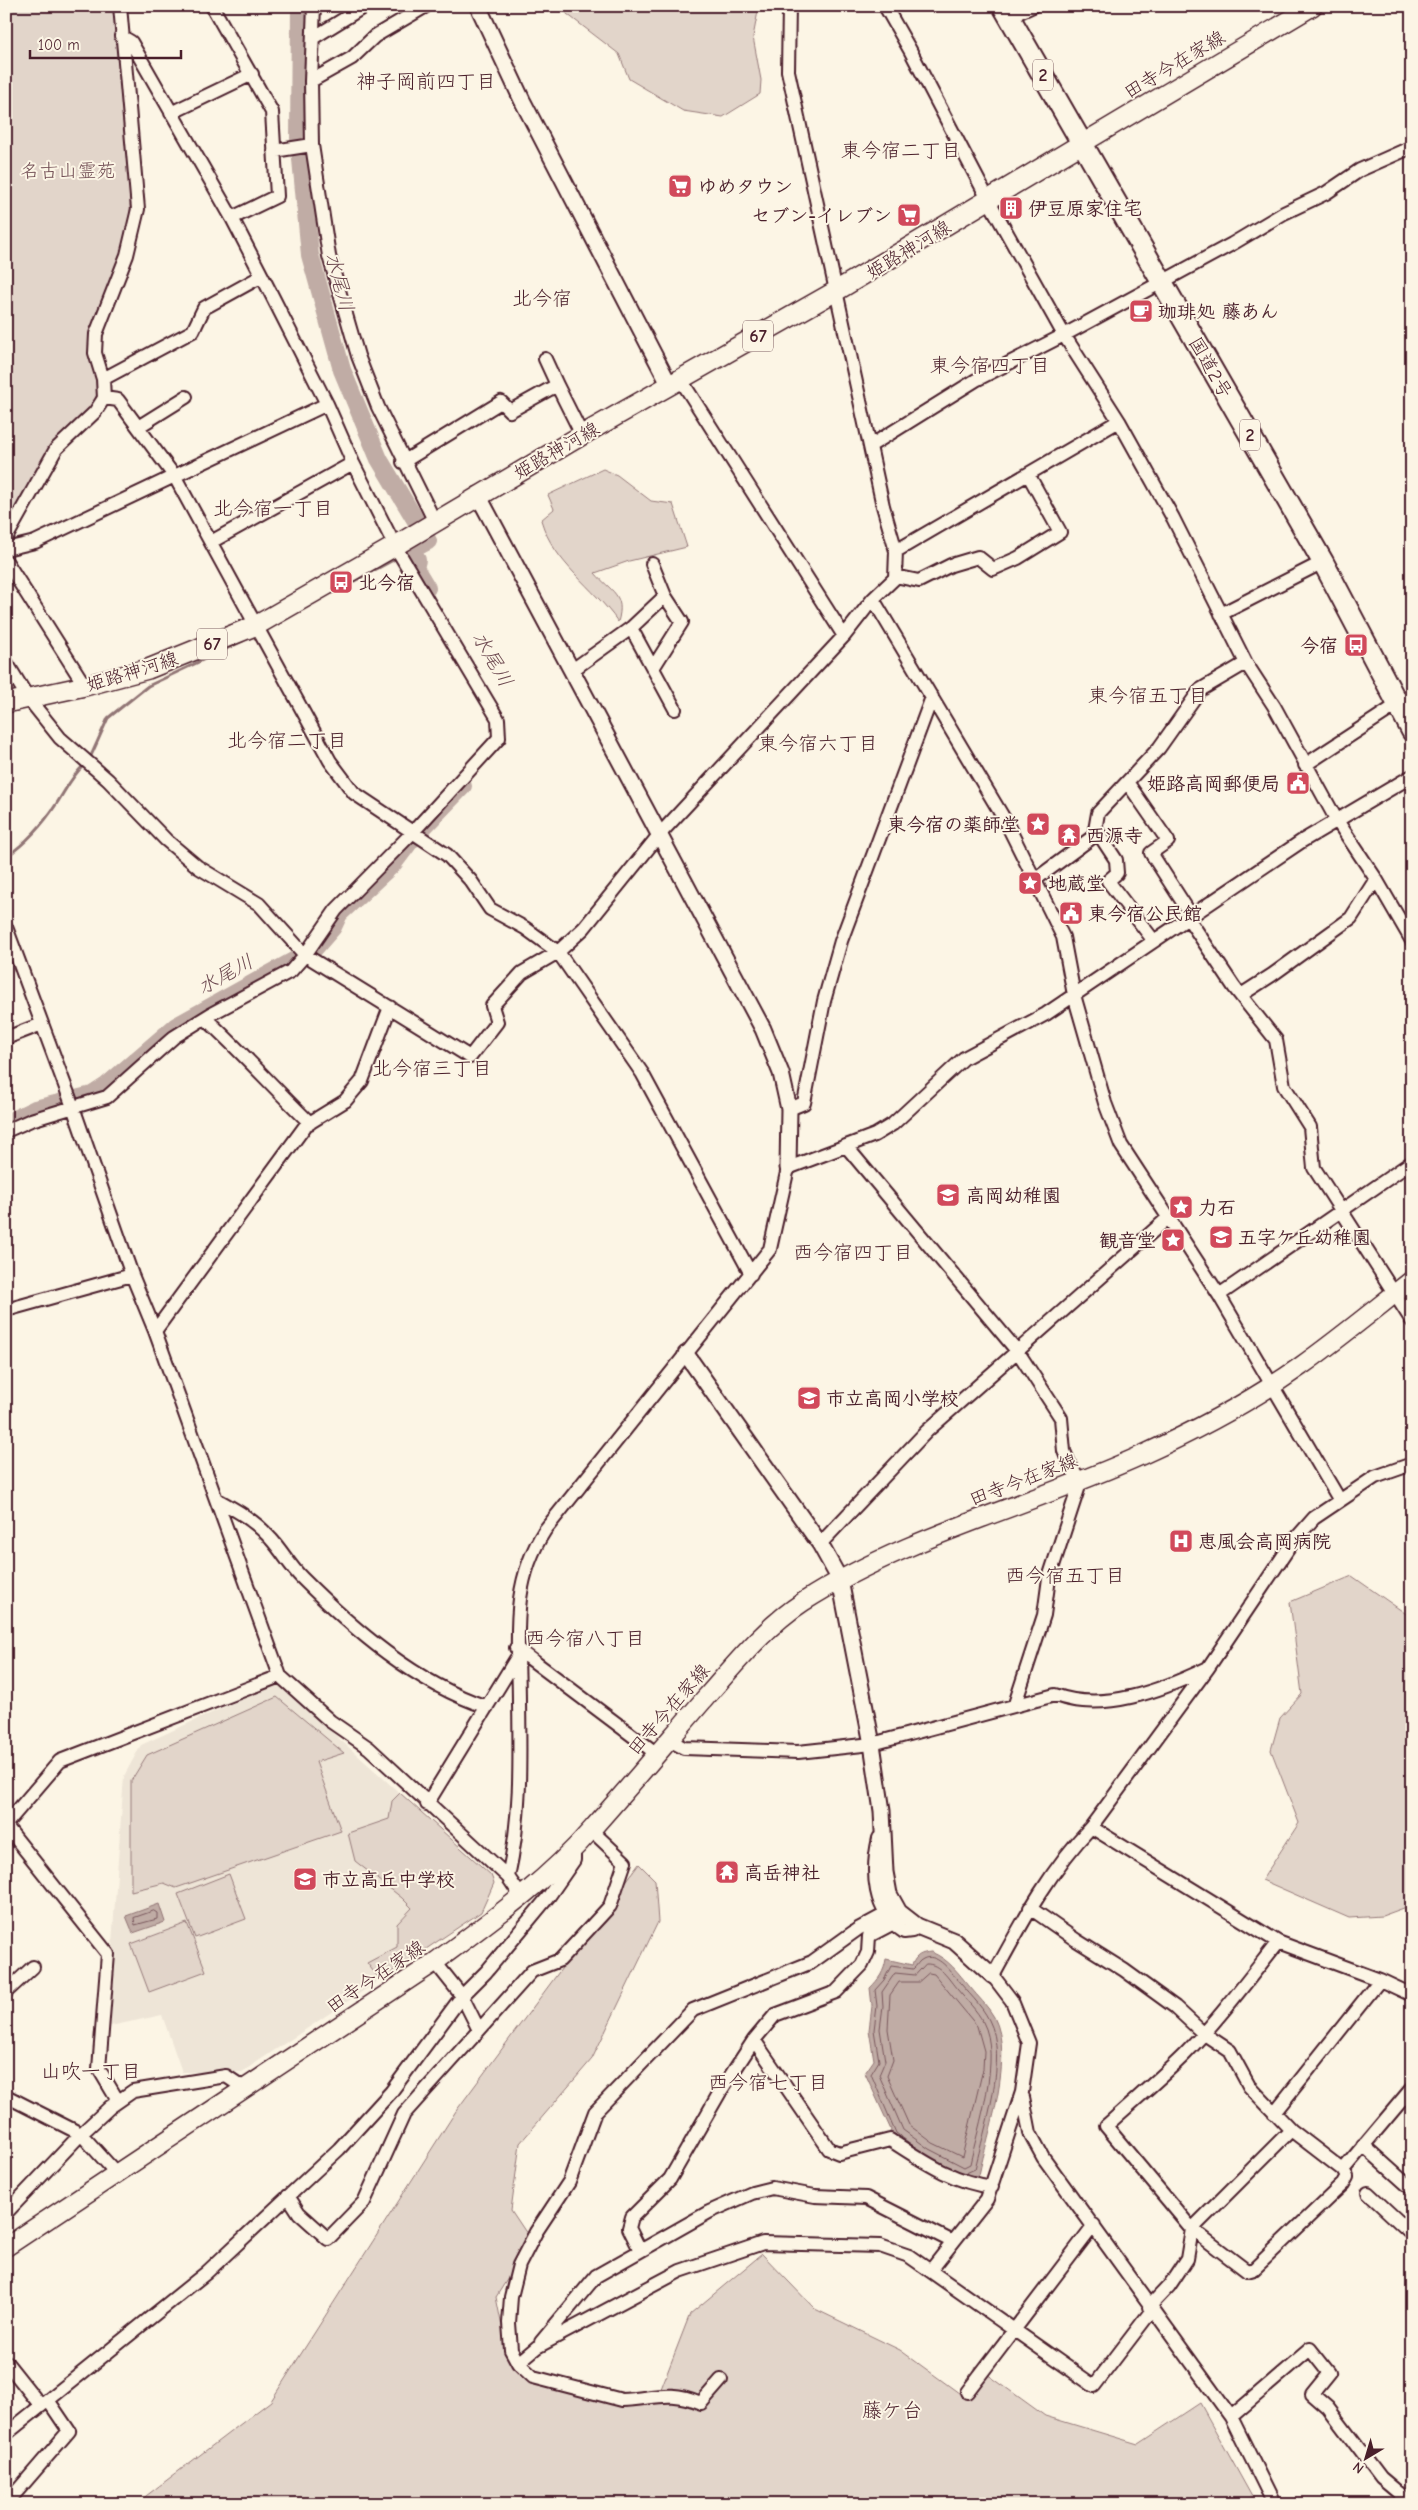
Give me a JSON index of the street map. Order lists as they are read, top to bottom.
{
  "streets": {
    "highway": ["2", "国道2号"],
    "main road": ["田寺今在家線", "姫路神河線", "67"]
  },
  "crossings": [
    ["田寺今在家線", "姫路神河線"],
    ["田寺今在家線", "国道2号"],
    ["姫路神河線", "国道2号"]
  ],
  "districts": [
    "神子岡前四丁目",
    "東今宿二丁目",
    "北今宿",
    "東今宿四丁目",
    "北今宿一丁目",
    "東今宿五丁目",
    "北今宿二丁目",
    "東今宿六丁目",
    "北今宿三丁目",
    "西今宿四丁目",
    "西今宿五丁目",
    "西今宿八丁目",
    "山吹一丁目",
    "西今宿七丁目",
    "藤ケ台"
  ],
  "water": ["水尾川"],
  "parks": ["名古山霊苑"],
  "places": {
    "supermarket": ["ゆめタウン", "セブン-イレブン"],
    "building": ["伊豆原家住宅"],
    "cafe": ["珈琲処 藤あん"],
    "bus stop": ["北今宿", "今宿"],
    "public building": ["姫路高岡郵便局", "東今宿公民館"],
    "place": [
      "東今宿の薬師堂",
      "地蔵堂",
      "力石",
      "観音堂"
    ],
    "temple": ["西源寺", "高岳神社"],
    "school or university": [
      "高岡幼稚園",
      "五字ケ丘幼稚園",
      "市立高岡小学校",
      "市立高丘中学校"
    ],
    "hospital": ["恵風会高岡病院"]
  },
  "scale_bar": "100 m",
  "north": "bottom left"
}
